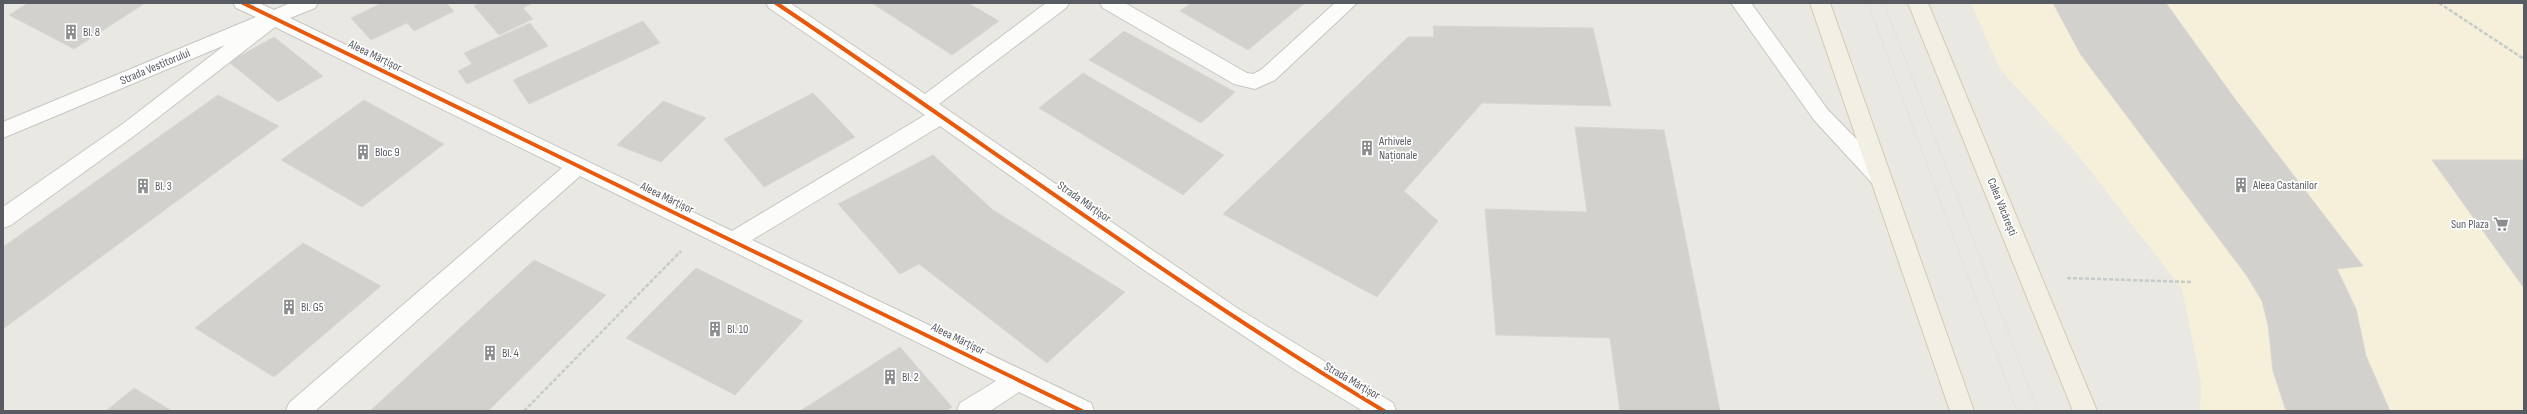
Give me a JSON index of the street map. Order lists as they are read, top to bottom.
{
  "streets": {
    "main road": ["Calea Văcărești"],
    "street": ["Aleea Mărțișor", "Strada Vestitorului", "Strada Mărțișor"]
  },
  "crossings": [
    ["Aleea Mărțișor", "Strada Vestitorului"]
  ],
  "places": {
    "building": [
      "Bl. 8",
      "Arhivele Naționale",
      "Bloc 9",
      "Aleea Castanilor",
      "Bl. 3",
      "Bl. G5",
      "Bl. 10",
      "Bl. 4",
      "Bl. 2"
    ],
    "supermarket": ["Sun Plaza"]
  }
}
